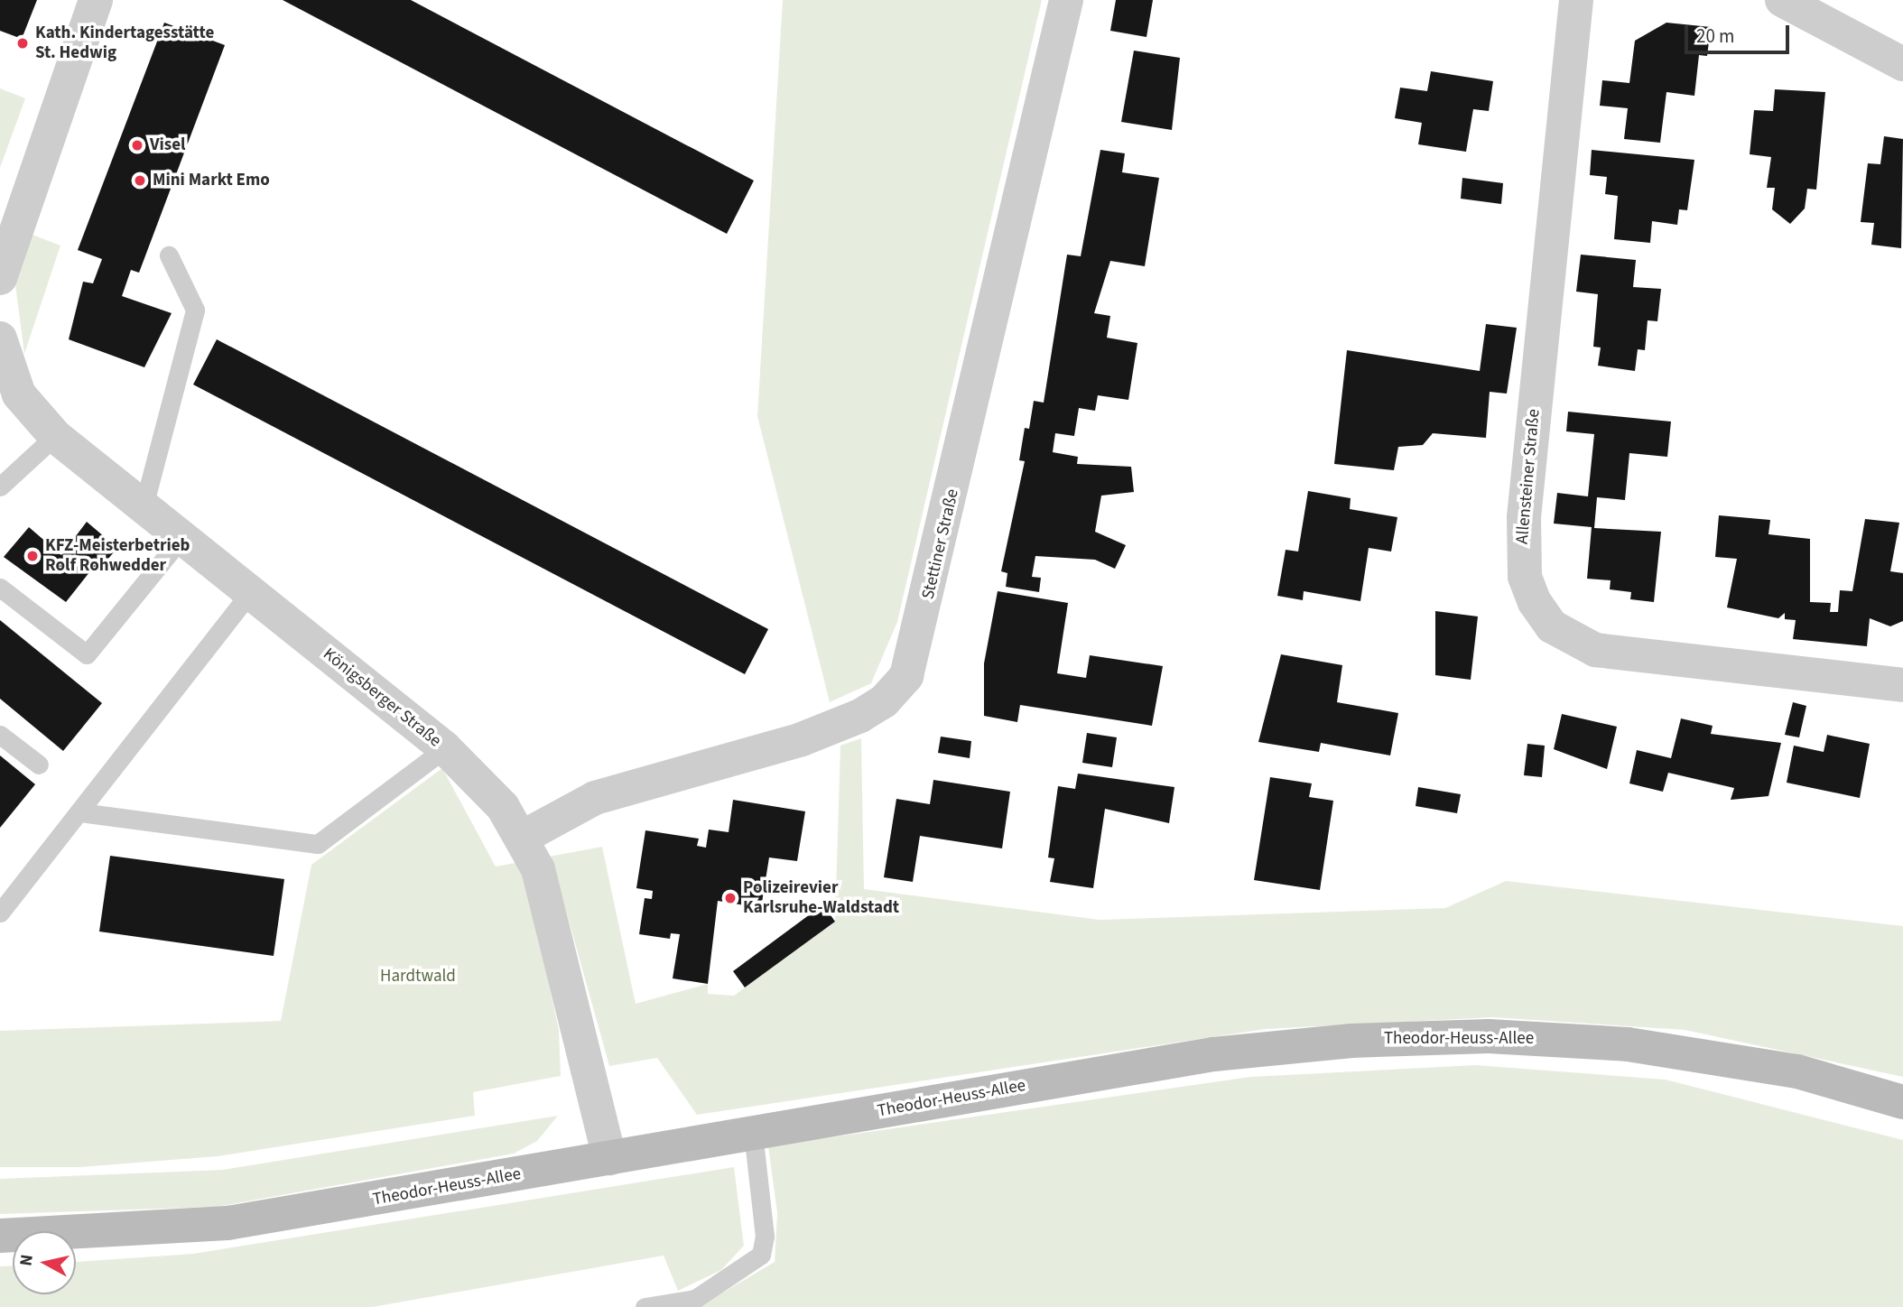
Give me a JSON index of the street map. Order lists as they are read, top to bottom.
{
  "streets": {
    "main road": ["Theodor-Heuss-Allee"],
    "street": ["Allensteiner Straße", "Stettiner Straße", "Königsberger Straße"]
  },
  "crossings": [
    ["Stettiner Straße", "Königsberger Straße"],
    ["Königsberger Straße", "Theodor-Heuss-Allee"]
  ],
  "parks": ["Hardtwald"],
  "places": [
    "Kath. Kindertagesstätte St. Hedwig",
    "Visel",
    "Mini Markt Emo",
    "KFZ-Meisterbetrieb Rolf Rohwedder",
    "Polizeirevier Karlsruhe-Waldstadt"
  ],
  "scale_bar": "20 m",
  "north": "left"
}
